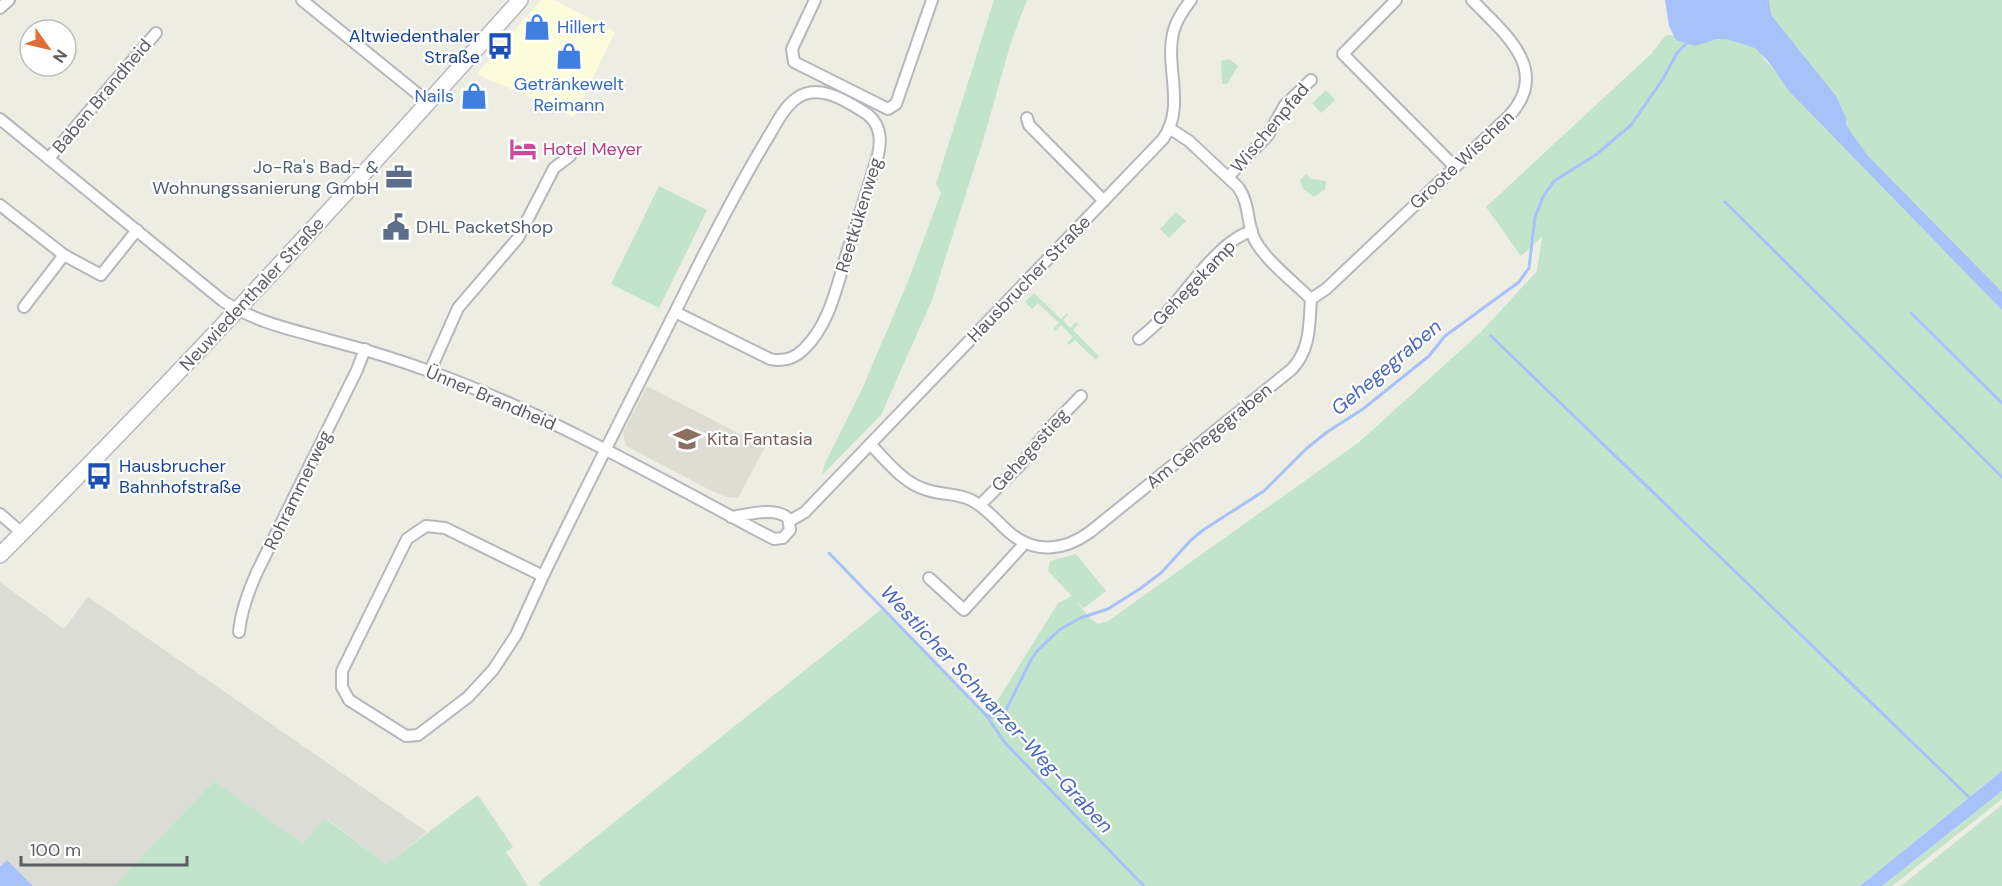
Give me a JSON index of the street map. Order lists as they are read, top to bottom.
{
  "streets": {
    "street": [
      "Baben Brandheid",
      "Wischenpfad",
      "Groote Wischen",
      "Reetkükenweg",
      "Hausbrucher Straße",
      "Gehegekamp",
      "Neuwiedenthaler Straße",
      "Ünner Brandheid",
      "Am Gehegegraben",
      "Gehegestieg",
      "Rohrammerweg"
    ]
  },
  "crossings": [
    ["Baben Brandheid", "Neuwiedenthaler Straße"],
    ["Baben Brandheid", "Ünner Brandheid"],
    ["Groote Wischen", "Am Gehegegraben"],
    ["Reetkükenweg", "Ünner Brandheid"],
    ["Hausbrucher Straße", "Ünner Brandheid"],
    ["Neuwiedenthaler Straße", "Ünner Brandheid"],
    ["Ünner Brandheid", "Rohrammerweg"]
  ],
  "water": ["Gehegegraben", "Westlicher Schwarzer-Weg-Graben"],
  "places": {
    "shop": ["Hillert", "Getränkewelt Reimann", "Nails"],
    "bus stop": ["Altwiedenthaler Straße", "Hausbrucher Bahnhofstraße"],
    "hotel": ["Hotel Meyer"],
    "office": ["Jo-Ra's Bad- & Wohnungssanierung GmbH"],
    "public building": ["DHL PacketShop"],
    "school or university": ["Kita Fantasia"]
  },
  "scale_bar": "100 m",
  "north": "bottom right"
}
